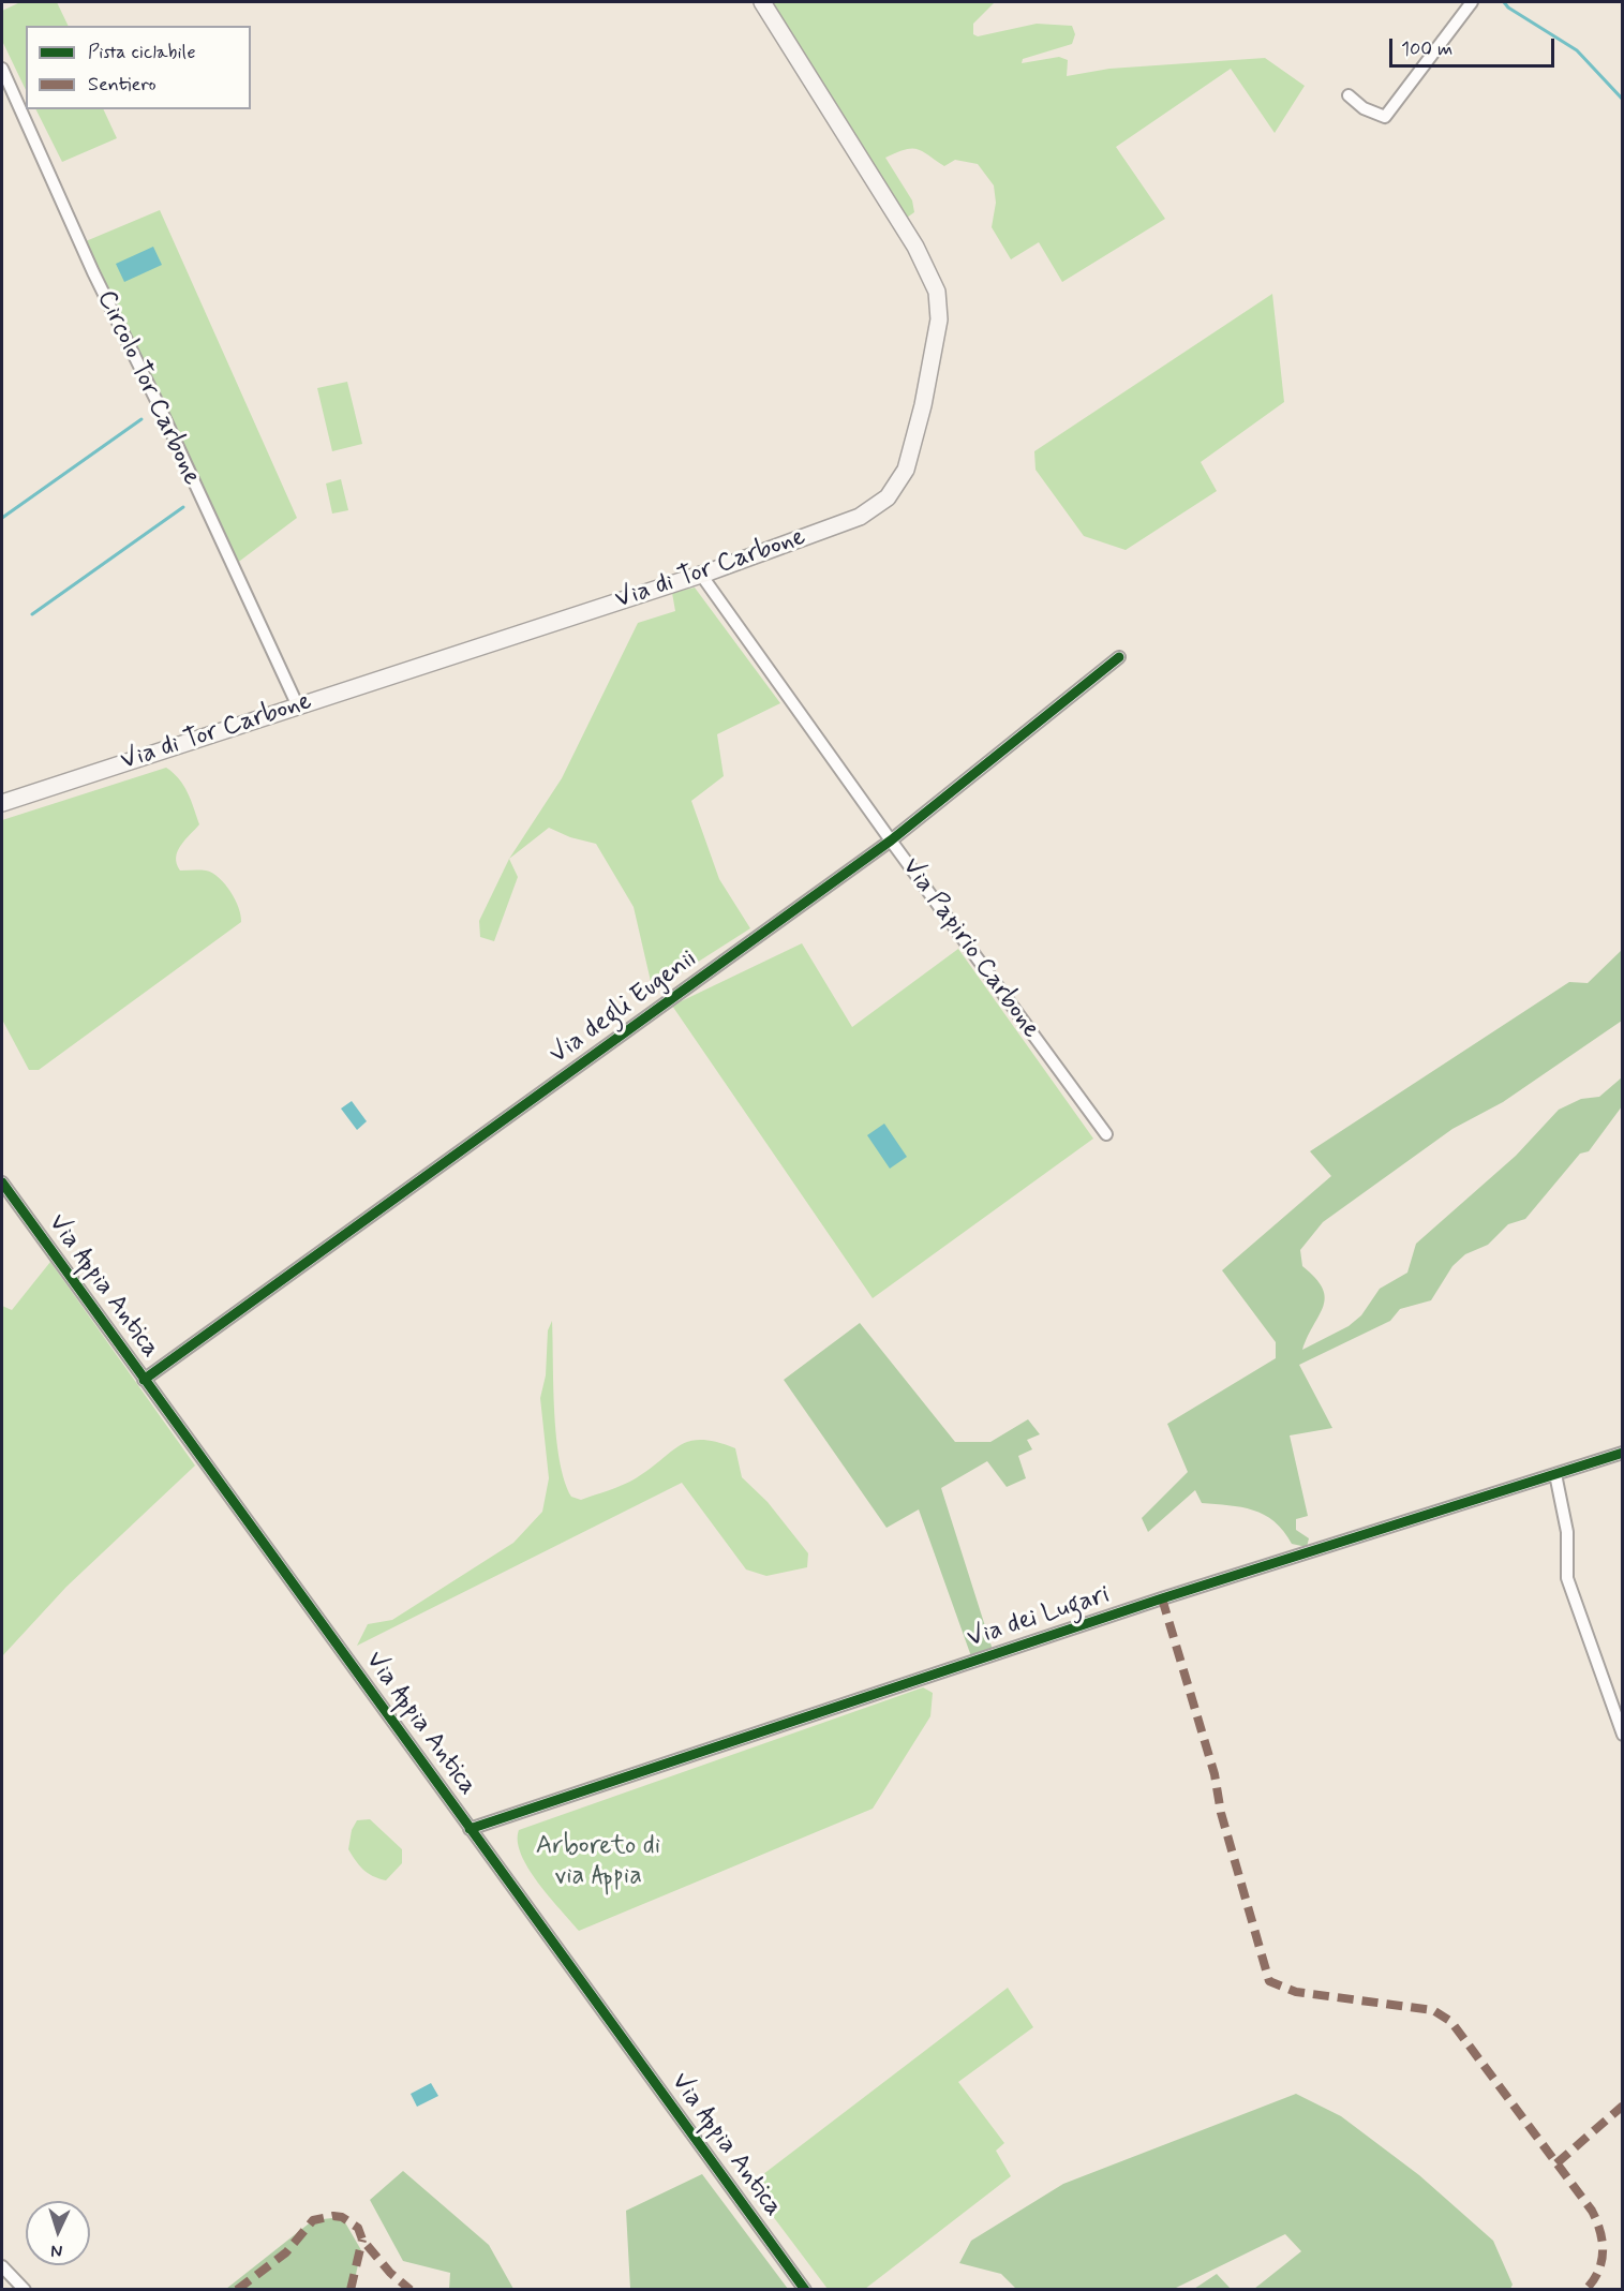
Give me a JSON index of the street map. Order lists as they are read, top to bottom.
{
  "streets": {
    "main road": ["Via di Tor Carbone"],
    "street": [
      "Circolo Tor Carbone",
      "Via Papirio Carbone",
      "Via degli Eugenii",
      "Via Appia Antica",
      "Via dei Lugari"
    ]
  },
  "crossings": [
    ["Circolo Tor Carbone", "Via di Tor Carbone"],
    ["Via di Tor Carbone", "Via Papirio Carbone"],
    ["Via Papirio Carbone", "Via degli Eugenii"],
    ["Via degli Eugenii", "Via Appia Antica"],
    ["Via Appia Antica", "Via dei Lugari"]
  ],
  "parks": ["Arboreto di via Appia"],
  "legend": ["Pista ciclabile", "Sentiero"],
  "scale_bar": "100 m",
  "north": "bottom"
}
